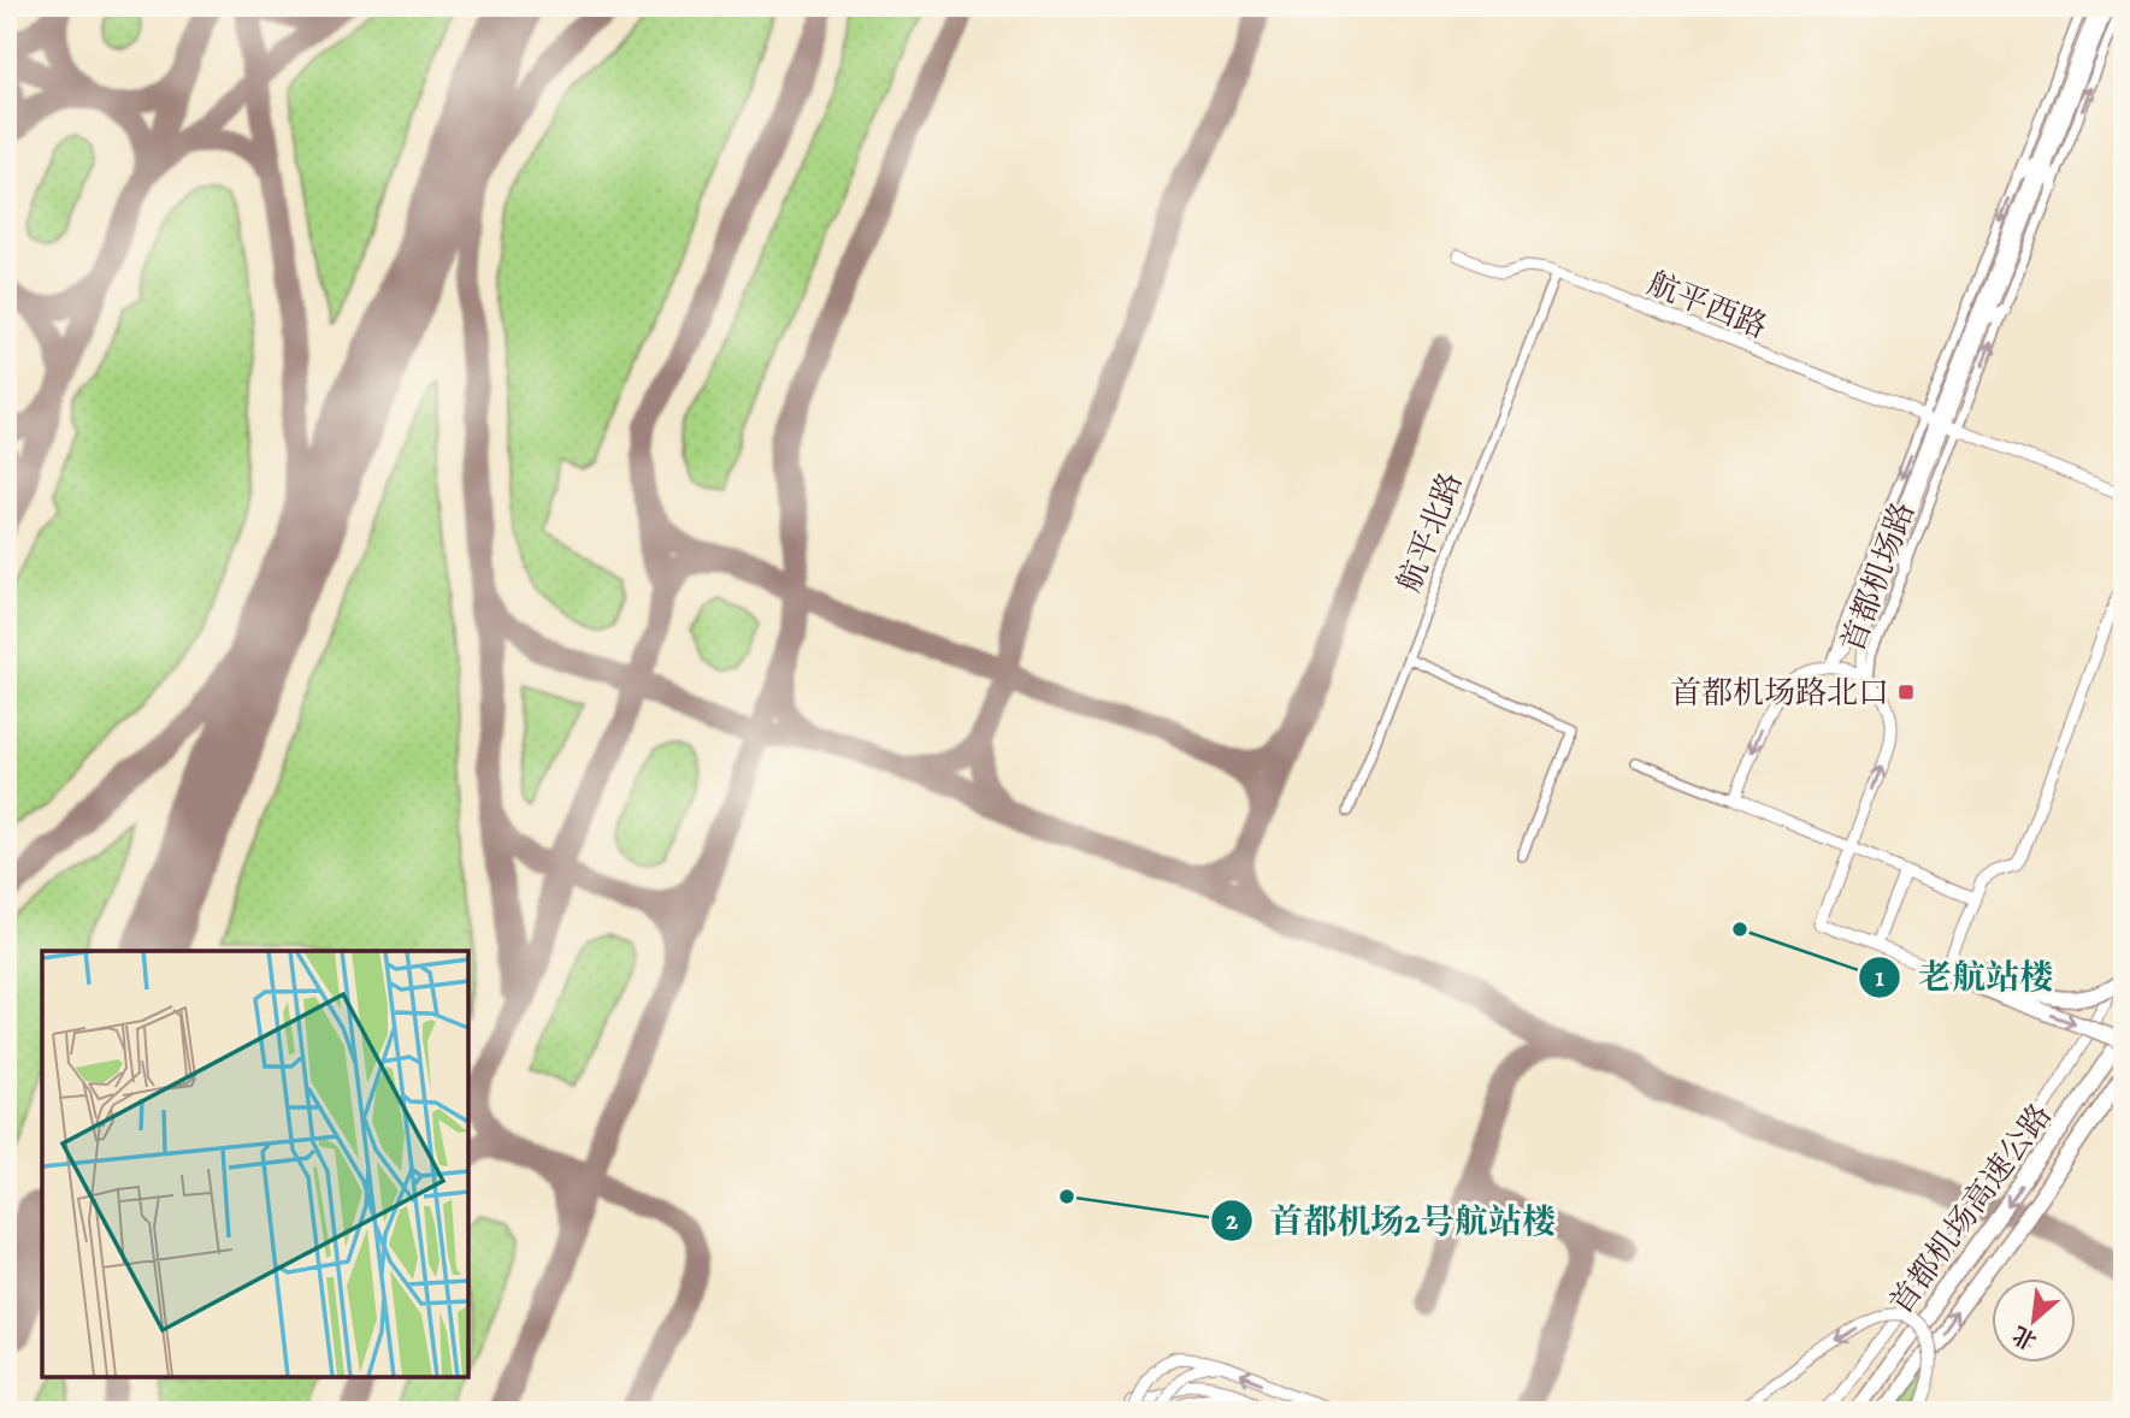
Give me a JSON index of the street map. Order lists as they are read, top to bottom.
{
  "streets": {
    "highway": ["首都机场高速公路"],
    "street": ["航平西路", "航平北路", "首都机场路"]
  },
  "crossings": [
    ["航平西路", "航平北路"],
    ["航平西路", "首都机场路"]
  ],
  "places": {
    "transit": ["首都机场路北口"],
    "other": ["老航站楼", "首都机场2号航站楼"]
  },
  "north": "bottom left"
}
